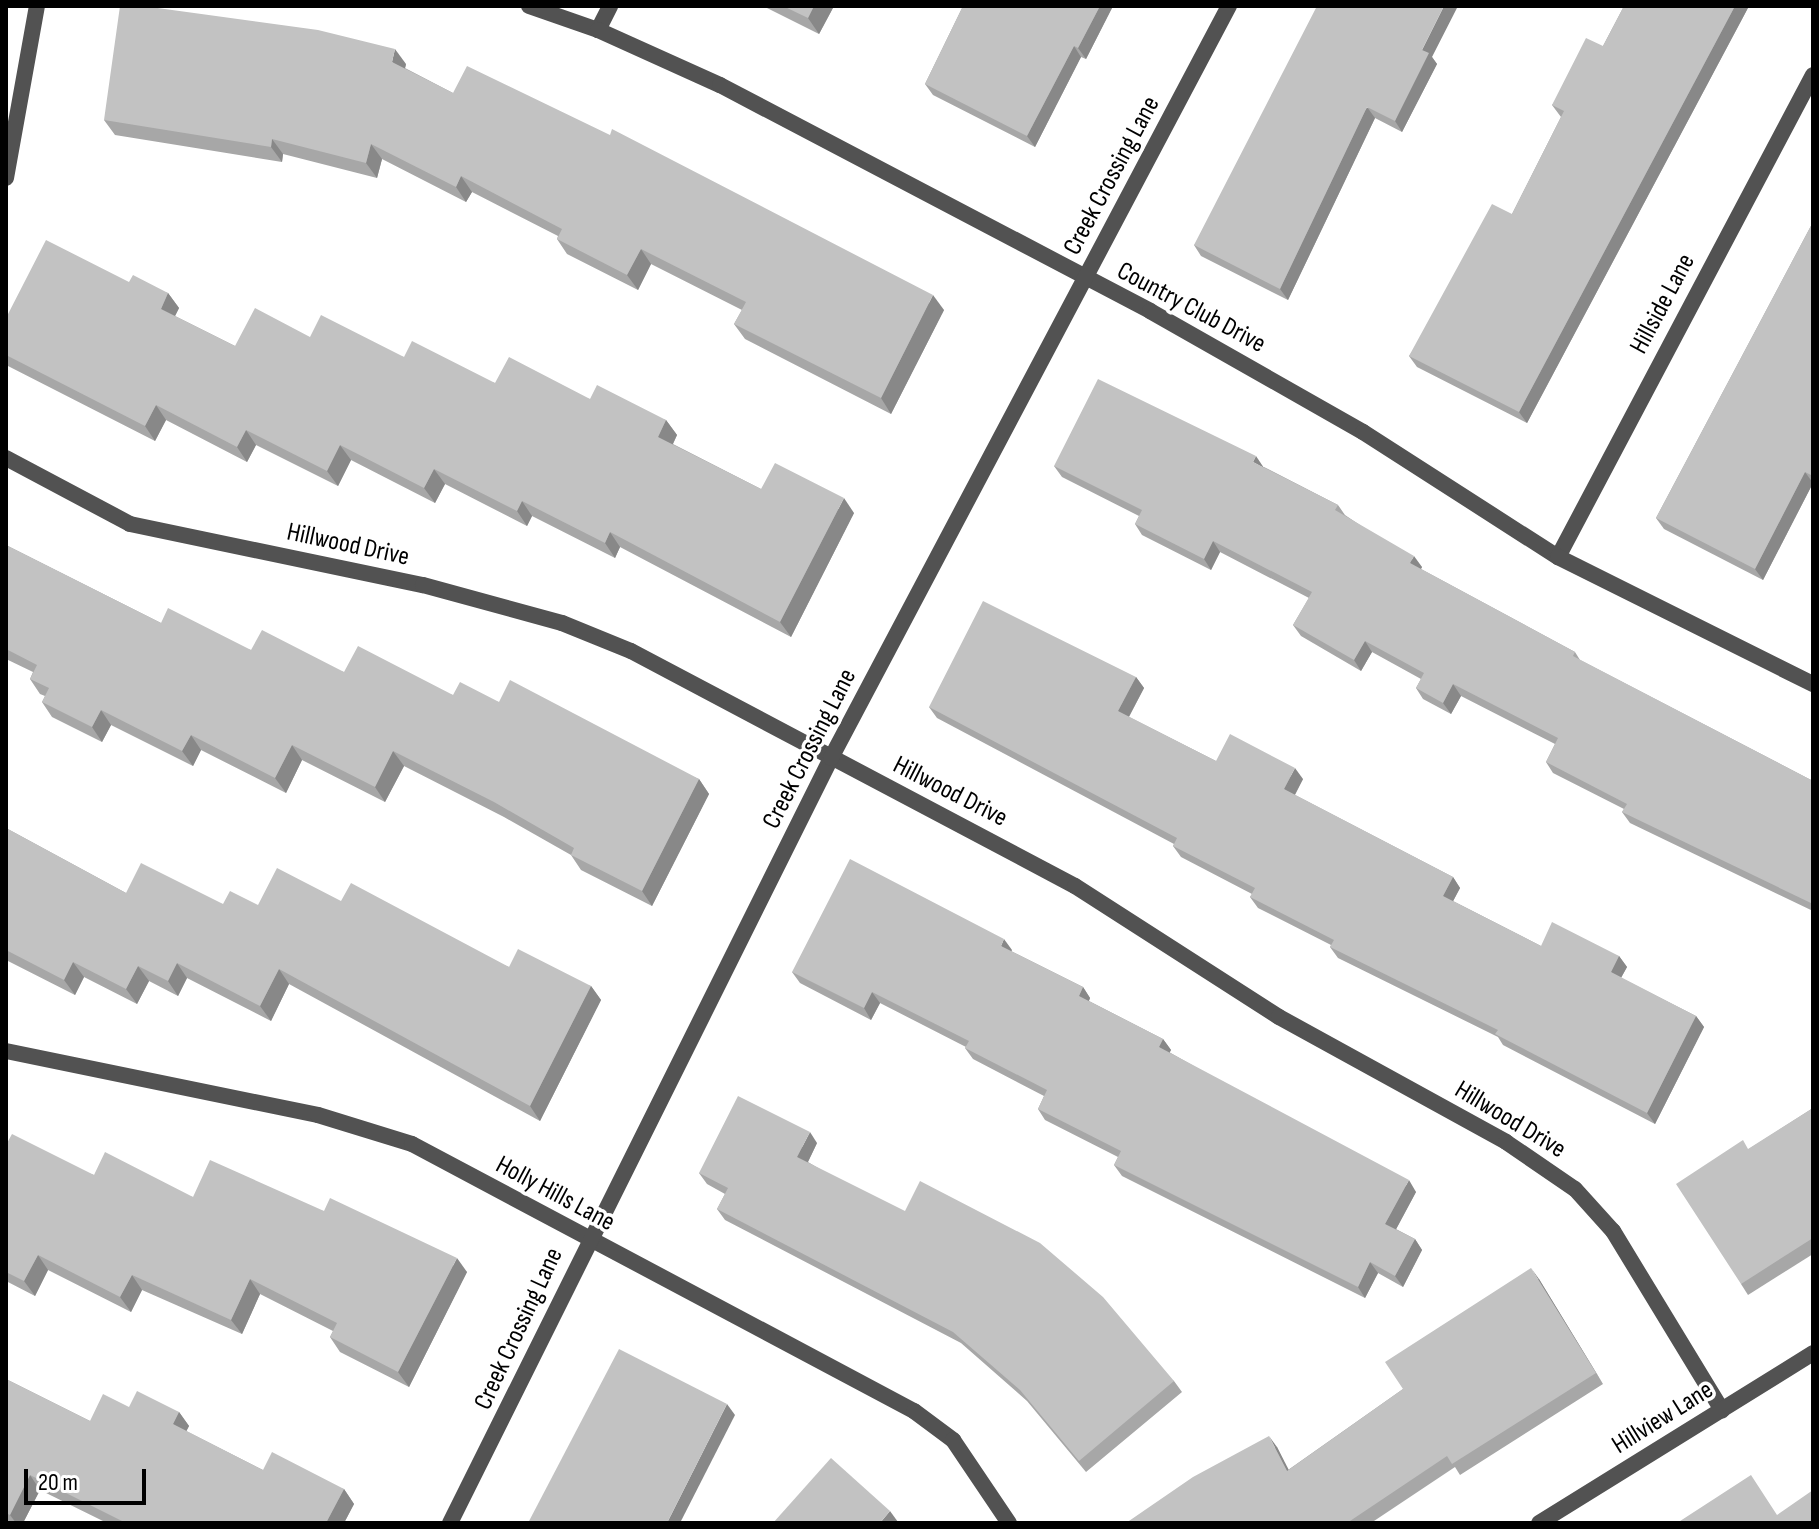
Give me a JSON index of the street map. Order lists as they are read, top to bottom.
{
  "streets": {
    "street": [
      "Creek Crossing Lane",
      "Hillside Lane",
      "Country Club Drive",
      "Hillwood Drive",
      "Holly Hills Lane",
      "Hillview Lane"
    ]
  },
  "crossings": [
    ["Creek Crossing Lane", "Country Club Drive"],
    ["Creek Crossing Lane", "Hillwood Drive"],
    ["Creek Crossing Lane", "Holly Hills Lane"],
    ["Hillside Lane", "Country Club Drive"],
    ["Hillwood Drive", "Hillview Lane"]
  ],
  "scale_bar": "20 m"
}
